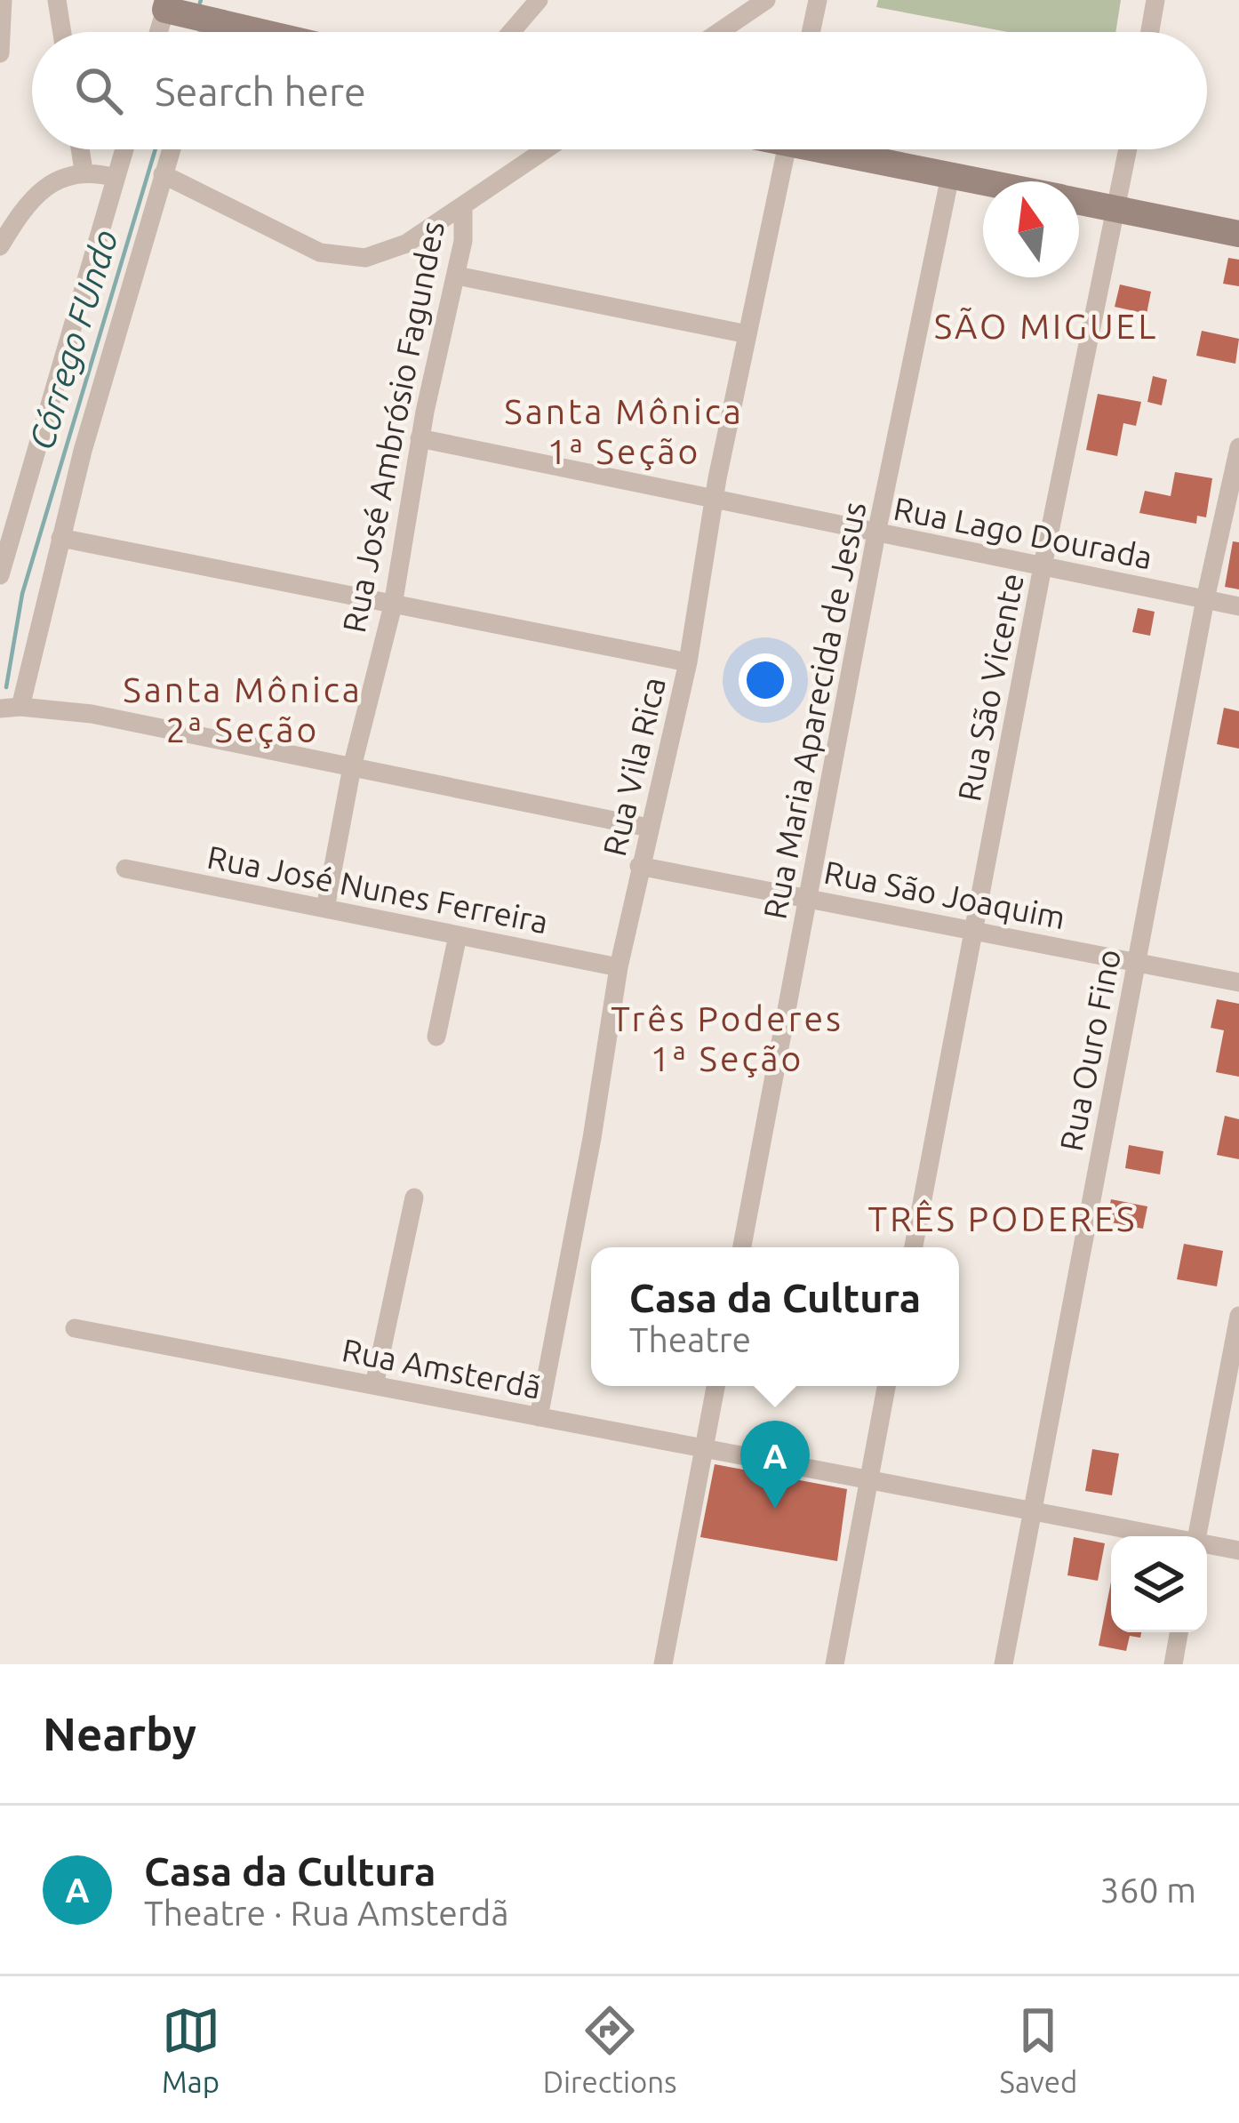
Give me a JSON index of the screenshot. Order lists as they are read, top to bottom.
{
  "streets": {
    "street": [
      "Rua José Ambrósio Fagundes",
      "Rua Lago Dourada",
      "Rua São Vicente",
      "Rua Maria Aparecida de Jesus",
      "Rua Vila Rica",
      "Rua José Nunes Ferreira",
      "Rua São Joaquim",
      "Rua Ouro Fino",
      "Rua Amsterdã"
    ]
  },
  "crossings": [
    ["Rua José Ambrósio Fagundes", "Rua Lago Dourada"],
    ["Rua José Ambrósio Fagundes", "Rua José Nunes Ferreira"],
    ["Rua Lago Dourada", "Rua São Vicente"],
    ["Rua Lago Dourada", "Rua Maria Aparecida de Jesus"],
    ["Rua Lago Dourada", "Rua Vila Rica"],
    ["Rua Lago Dourada", "Rua Ouro Fino"],
    ["Rua São Vicente", "Rua São Joaquim"],
    ["Rua Maria Aparecida de Jesus", "Rua São Joaquim"],
    ["Rua Vila Rica", "Rua José Nunes Ferreira"],
    ["Rua Vila Rica", "Rua São Joaquim"],
    ["Rua Vila Rica", "Rua Amsterdã"],
    ["Rua São Joaquim", "Rua Ouro Fino"],
    ["Rua Ouro Fino", "Rua Amsterdã"]
  ],
  "districts": [
    "SÃO MIGUEL",
    "Santa Mônica 1ª Seção",
    "Santa Mônica 2ª Seção",
    "Três Poderes 1ª Seção",
    "TRÊS PODERES"
  ],
  "water": ["Córrego FUndo"],
  "north": "top",
  "page": {
    "search": "Search here",
    "popup": ["Casa da Cultura", "Theatre"],
    "pins": "A",
    "heading": "Nearby",
    "list": [
      {
        "mark": "A",
        "name": "Casa da Cultura",
        "note": "Theatre · Rua Amsterdã",
        "value": "360 m"
      }
    ],
    "nav": ["Map", "Directions", "Saved"]
  }
}
